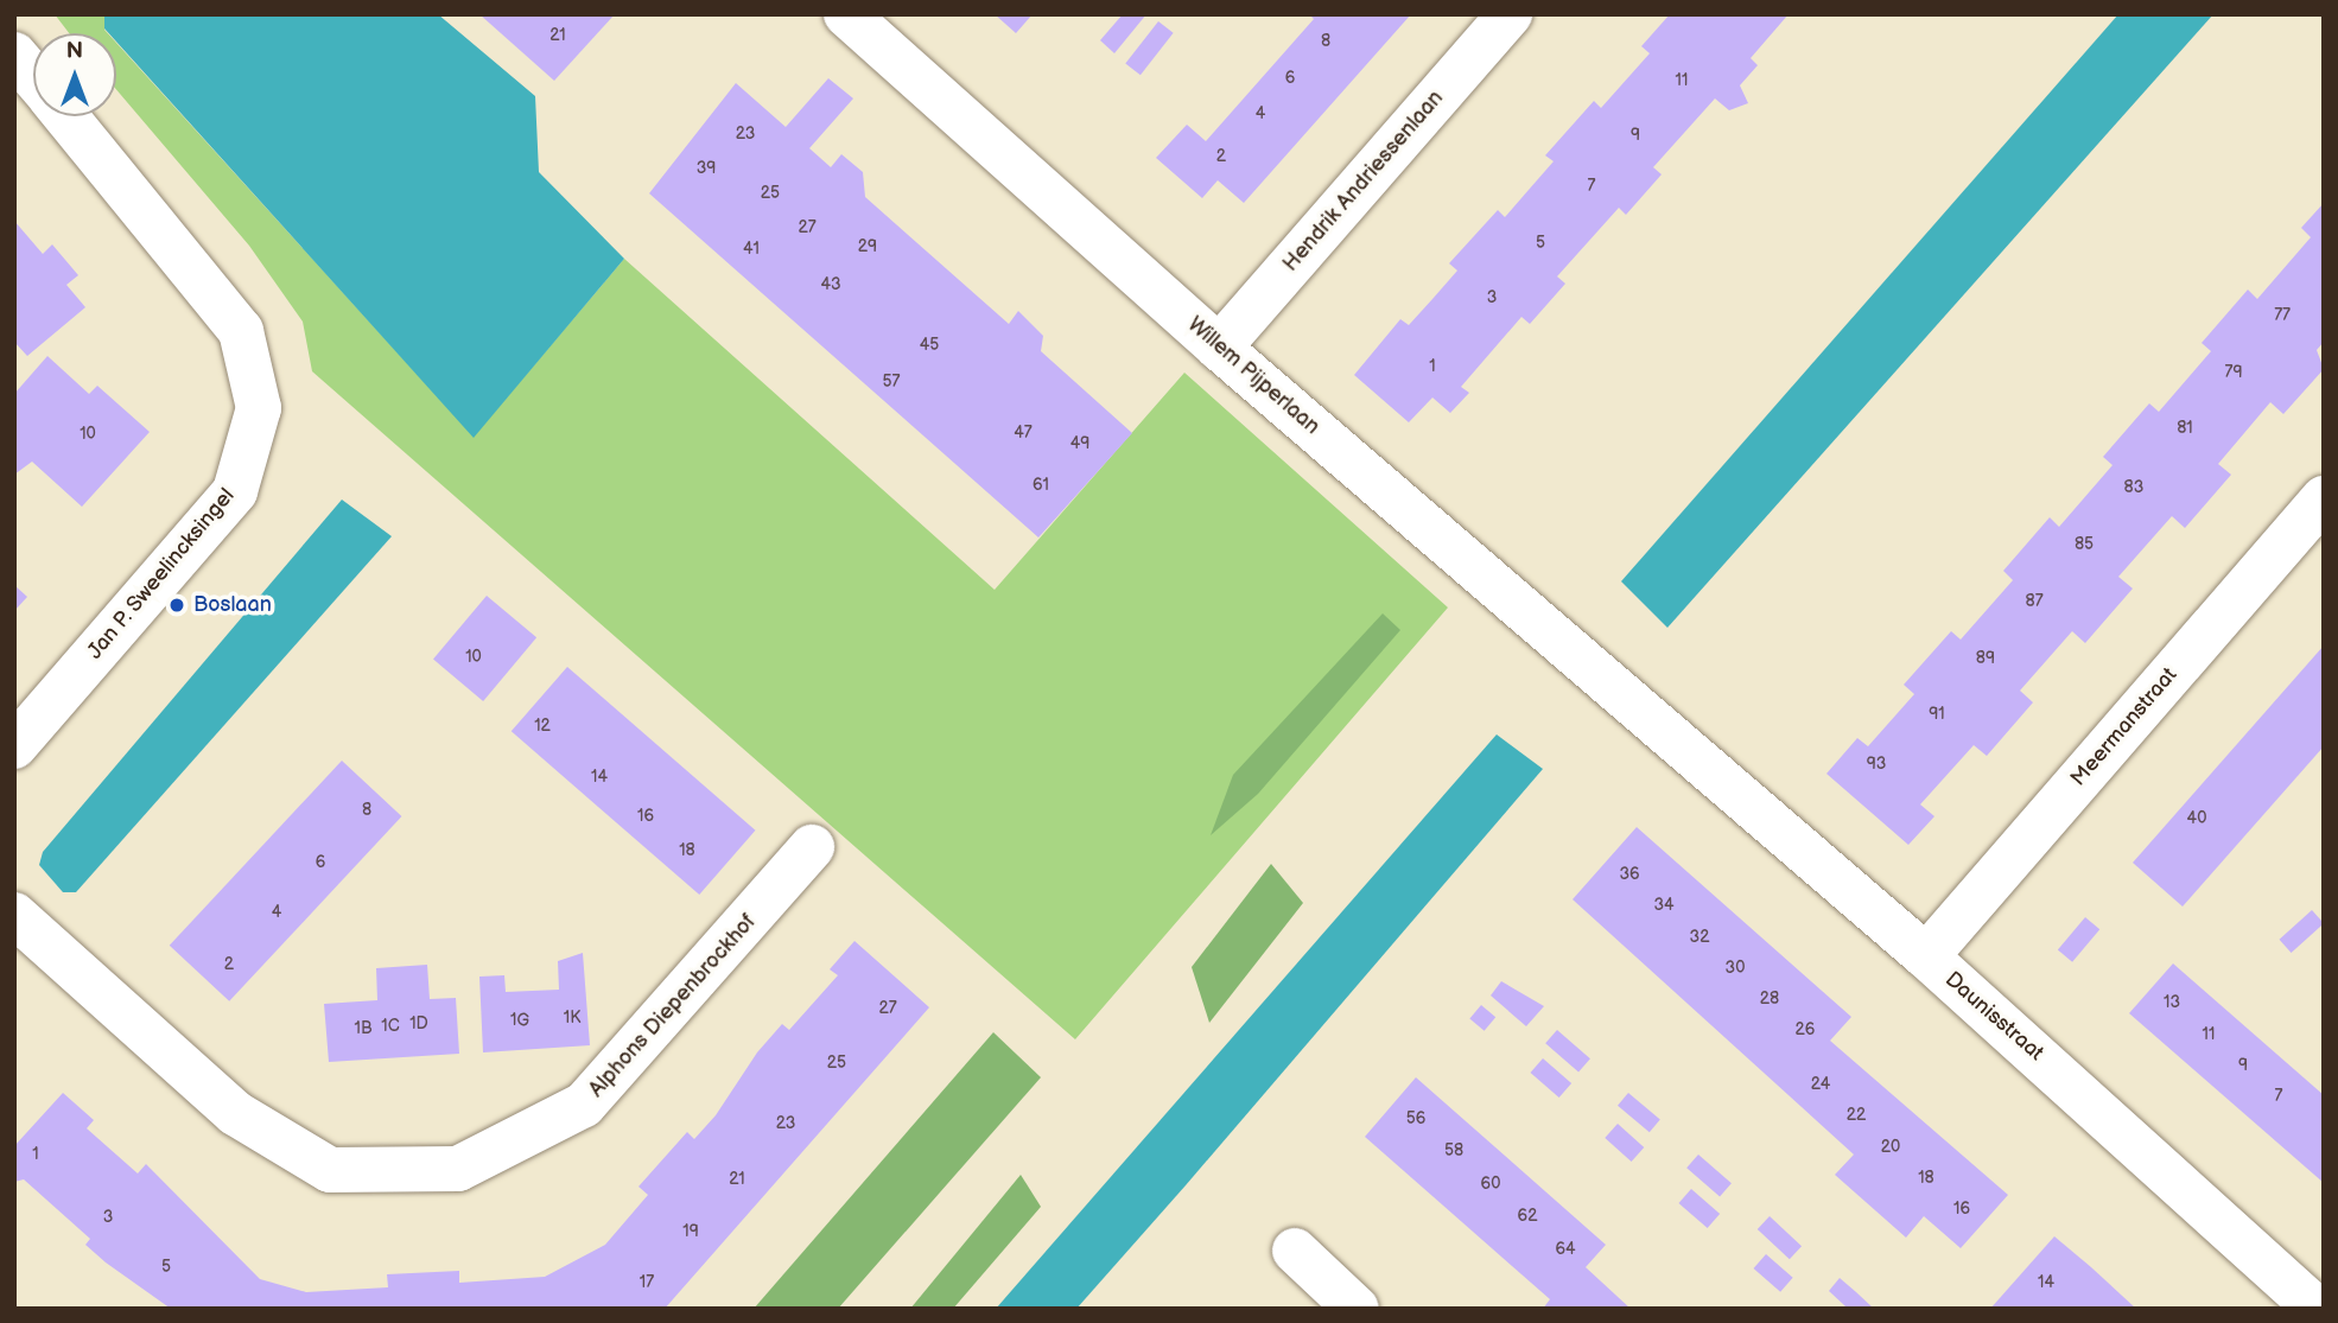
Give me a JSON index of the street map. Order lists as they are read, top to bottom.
{
  "streets": {
    "street": [
      "Hendrik Andriessenlaan",
      "Willem Pijperlaan",
      "Jan P. Sweelincksingel",
      "Meermanstraat",
      "Alphons Diepenbrockhof",
      "Daunisstraat"
    ]
  },
  "crossings": [
    ["Hendrik Andriessenlaan", "Willem Pijperlaan"],
    ["Willem Pijperlaan", "Daunisstraat"],
    ["Meermanstraat", "Daunisstraat"]
  ],
  "places": ["Boslaan"],
  "house_numbers": [
    "21",
    "8",
    "6",
    "11",
    "4",
    "23",
    "9",
    "2",
    "39",
    "7",
    "25",
    "27",
    "5",
    "29",
    "41",
    "43",
    "3",
    "77",
    "45",
    "1",
    "79",
    "57",
    "81",
    "47",
    "10",
    "49",
    "61",
    "83",
    "85",
    "87",
    "10",
    "89",
    "91",
    "12",
    "93",
    "14",
    "8",
    "16",
    "40",
    "18",
    "6",
    "36",
    "34",
    "4",
    "32",
    "2",
    "30",
    "28",
    "13",
    "27",
    "1K",
    "1G",
    "1D",
    "1C",
    "1B",
    "26",
    "11",
    "25",
    "9",
    "24",
    "7",
    "22",
    "56",
    "23",
    "20",
    "58",
    "1",
    "18",
    "21",
    "60",
    "16",
    "62",
    "3",
    "19",
    "64",
    "5",
    "17",
    "14"
  ],
  "north": "top"
}
